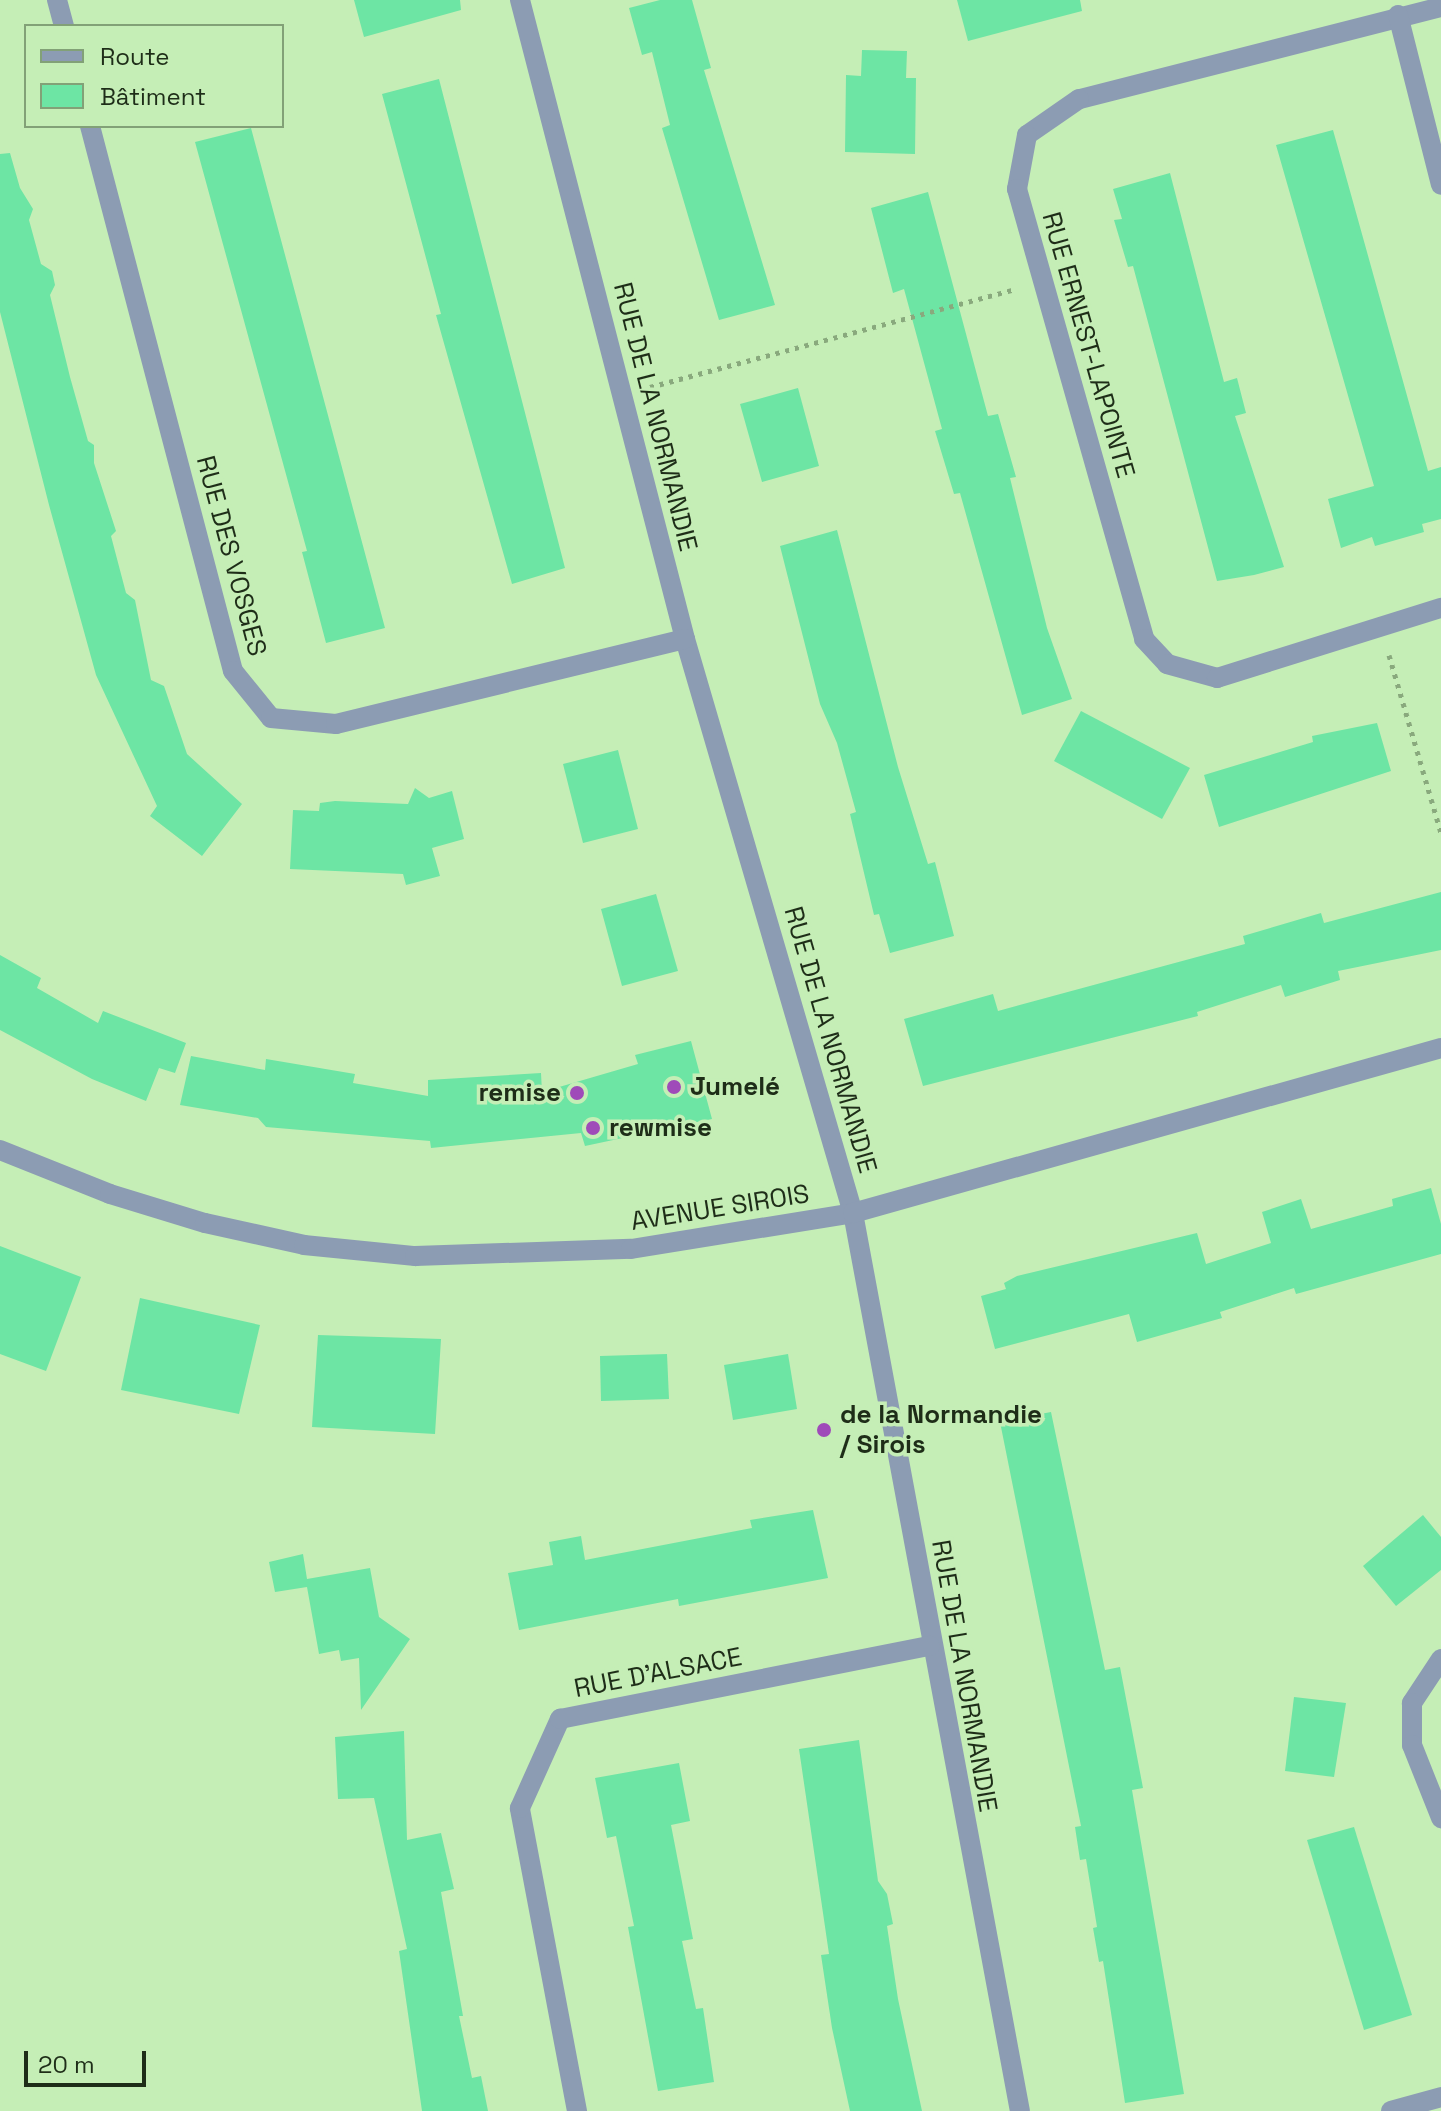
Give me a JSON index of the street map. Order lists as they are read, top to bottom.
{
  "streets": {
    "street": [
      "RUE ERNEST-LAPOINTE",
      "RUE DE LA NORMANDIE",
      "RUE DES VOSGES",
      "AVENUE SIROIS",
      "RUE D'ALSACE"
    ]
  },
  "crossings": [
    ["RUE DE LA NORMANDIE", "RUE DES VOSGES"],
    ["RUE DE LA NORMANDIE", "AVENUE SIROIS"],
    ["RUE DE LA NORMANDIE", "RUE D'ALSACE"]
  ],
  "places": [
    "Jumelé",
    "remise",
    "rewmise",
    "de la Normandie / Sirois"
  ],
  "legend": ["Route", "Bâtiment"],
  "scale_bar": "20 m"
}
